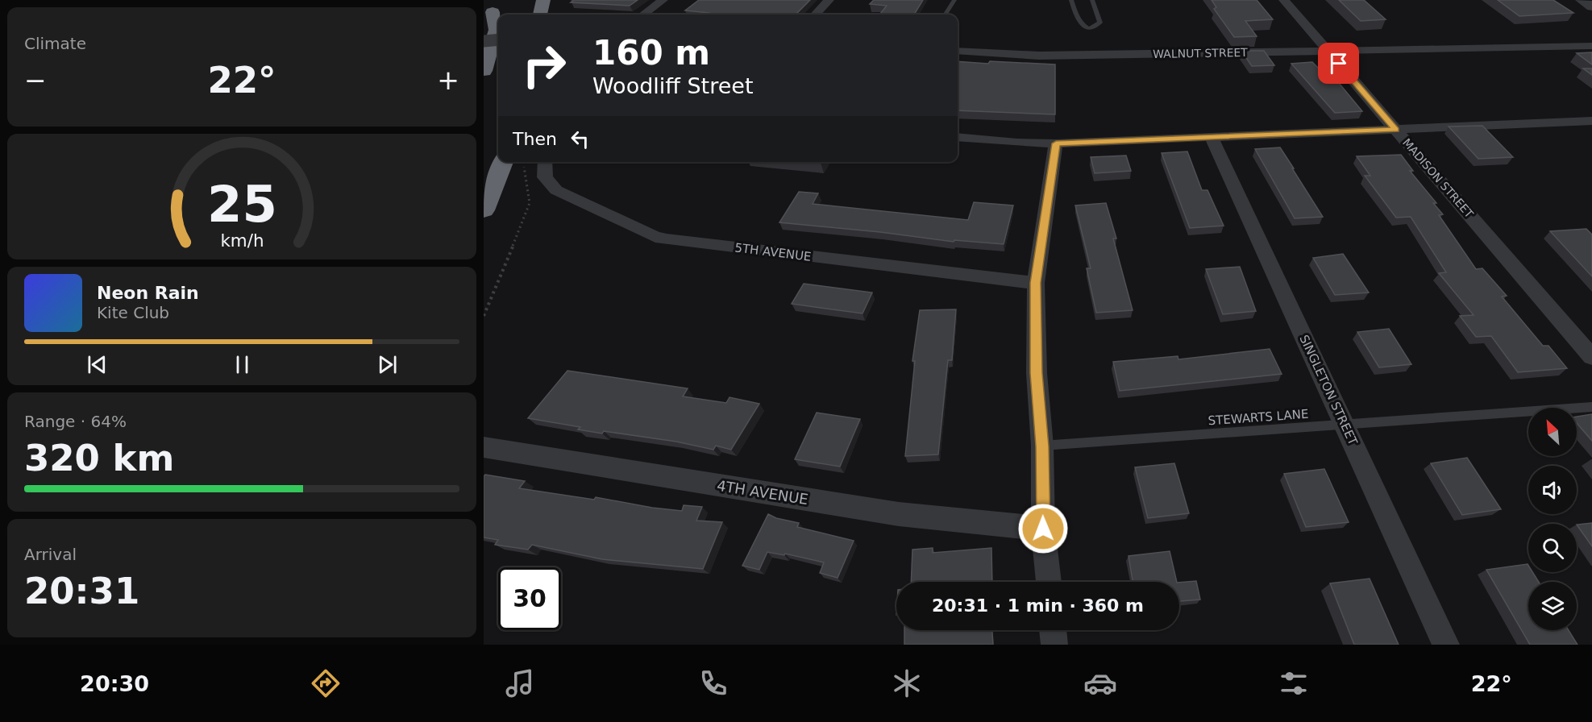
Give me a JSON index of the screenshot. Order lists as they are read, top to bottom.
{
  "streets": {
    "street": [
      "WALNUT STREET",
      "MADISON STREET",
      "5TH AVENUE",
      "SINGLETON STREET",
      "4TH AVENUE"
    ],
    "lane": ["STEWARTS LANE"]
  },
  "crossings": [
    ["WALNUT STREET", "MADISON STREET"],
    ["SINGLETON STREET", "STEWARTS LANE"]
  ],
  "north": "top left",
  "page": {
    "tile": [
      "Climate",
      ["Range · 64%", "320 km"],
      ["Arrival", "20:31"]
    ],
    "turn": ["160 m", "Woodliff Street"],
    "heat": ["−", "22°", "+"],
    "then": "Then",
    "song": ["Neon Rain", "Kite Club"],
    "limit": "30",
    "trip": "20:31 · 1 min · 360 m",
    "tabs": ["20:30", "22°"],
    "gauge": ["25", "km/h"]
  }
}
